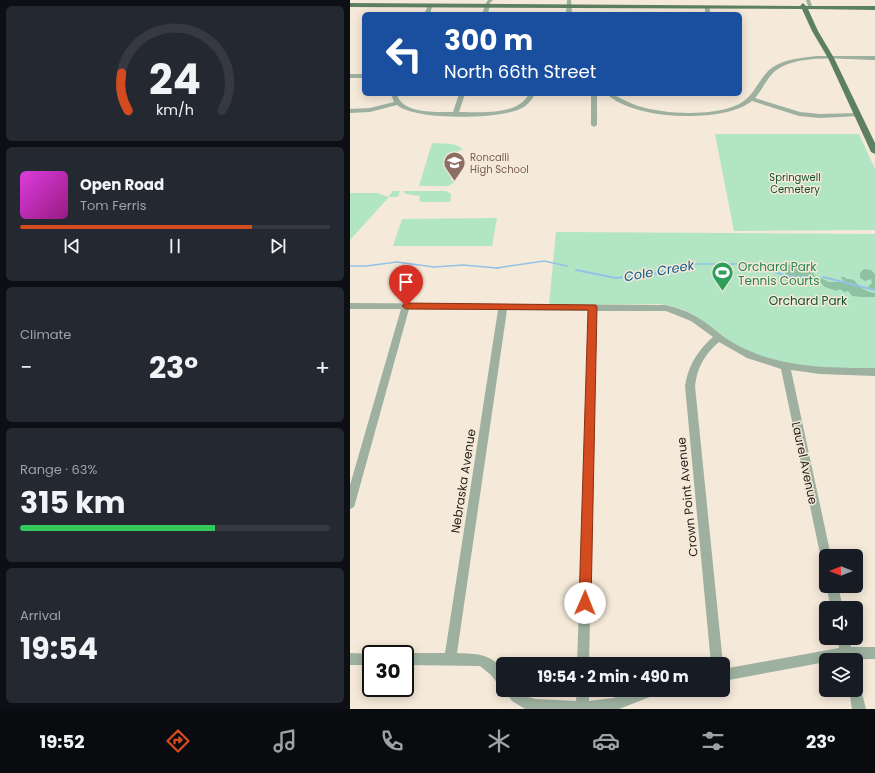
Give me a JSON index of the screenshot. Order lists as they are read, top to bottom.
{
  "streets": {
    "street": ["Laurel Avenue", "Nebraska Avenue", "Crown Point Avenue"]
  },
  "water": ["Cole Creek"],
  "parks": ["Springwell Cemetery", "Orchard Park"],
  "places": {
    "school or university": ["Roncalli High School"],
    "sports": ["Orchard Park Tennis Courts"]
  },
  "north": "left",
  "page": {
    "turn": ["300 m", "North 66th Street"],
    "song": ["Open Road", "Tom Ferris"],
    "tile": [
      "Climate",
      ["Range · 63%", "315 km"],
      ["Arrival", "19:54"]
    ],
    "heat": ["−", "23°", "+"],
    "limit": "30",
    "trip": "19:54 · 2 min · 490 m",
    "tabs": ["19:52", "23°"],
    "gauge": ["24", "km/h"]
  }
}
